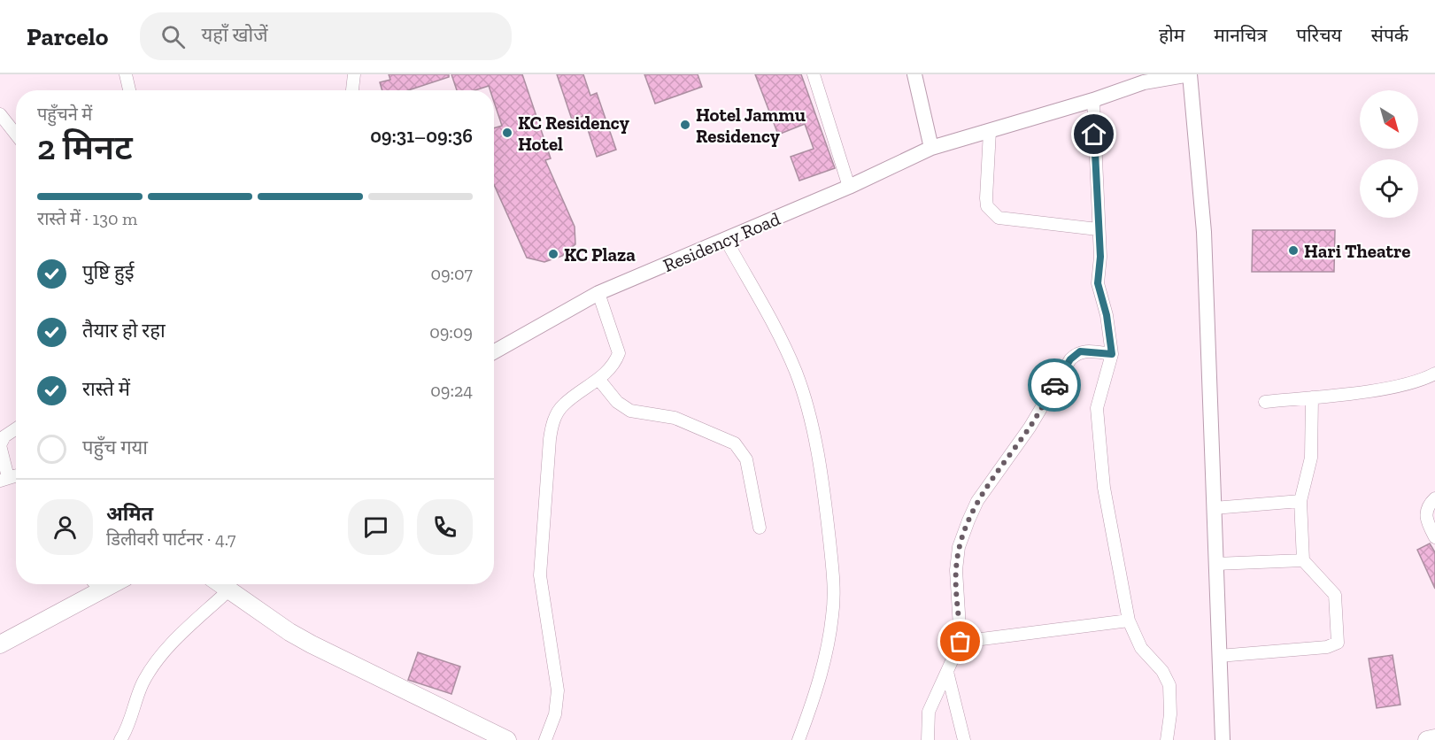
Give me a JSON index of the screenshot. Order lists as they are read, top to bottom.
{
  "streets": {
    "street": ["Residency Road"]
  },
  "places": [
    "Hotel Jammu Residency",
    "KC Residency Hotel",
    "Hari Theatre",
    "KC Plaza"
  ],
  "north": "bottom right",
  "page": {
    "header": "Parcelo",
    "search": "यहाँ खोजें",
    "nav": [
      "होम",
      "मानचित्र",
      "परिचय",
      "संपर्क"
    ],
    "heading": ["2 मिनट", "पहुँचने में", "09:31–09:36"],
    "panel": ["अमित", "डिलीवरी पार्टनर · 4.7"],
    "bar": "रास्ते में · 130 m",
    "list": [
      ["पुष्टि हुई", "09:07"],
      ["तैयार हो रहा", "09:09"],
      ["रास्ते में", "09:24"],
      "पहुँच गया"
    ]
  }
}
